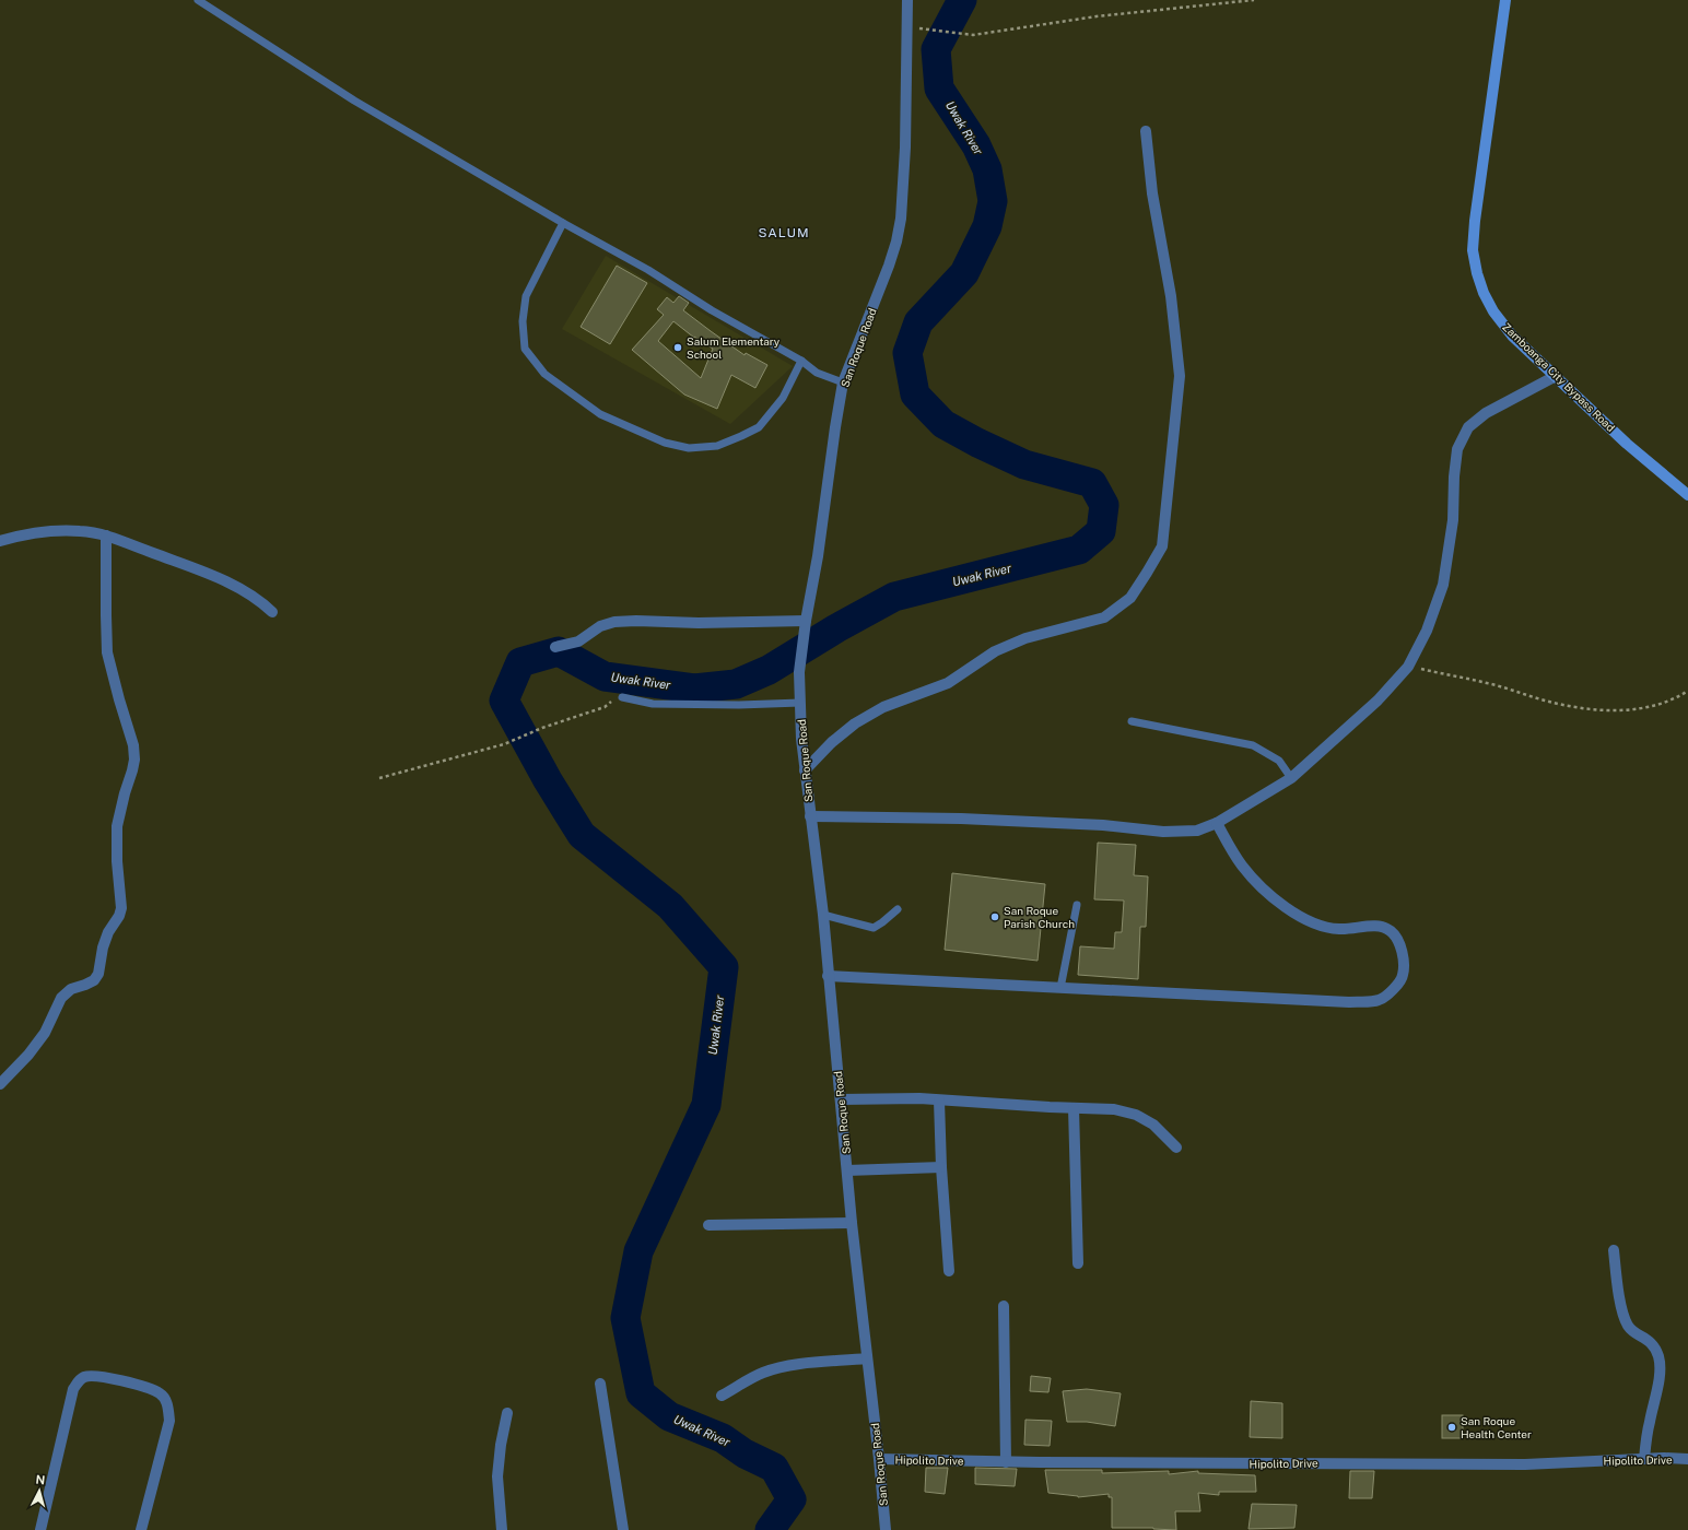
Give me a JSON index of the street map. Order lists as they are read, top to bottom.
{
  "streets": {
    "main road": ["Zamboanga City Bypass Road"],
    "street": ["San Roque Road", "Hipolito Drive"]
  },
  "crossings": [
    ["San Roque Road", "Hipolito Drive"]
  ],
  "districts": ["SALUM"],
  "water": ["Uwak River"],
  "places": ["Salum Elementary School", "San Roque Parish Church", "San Roque Health Center"],
  "north": "top"
}
